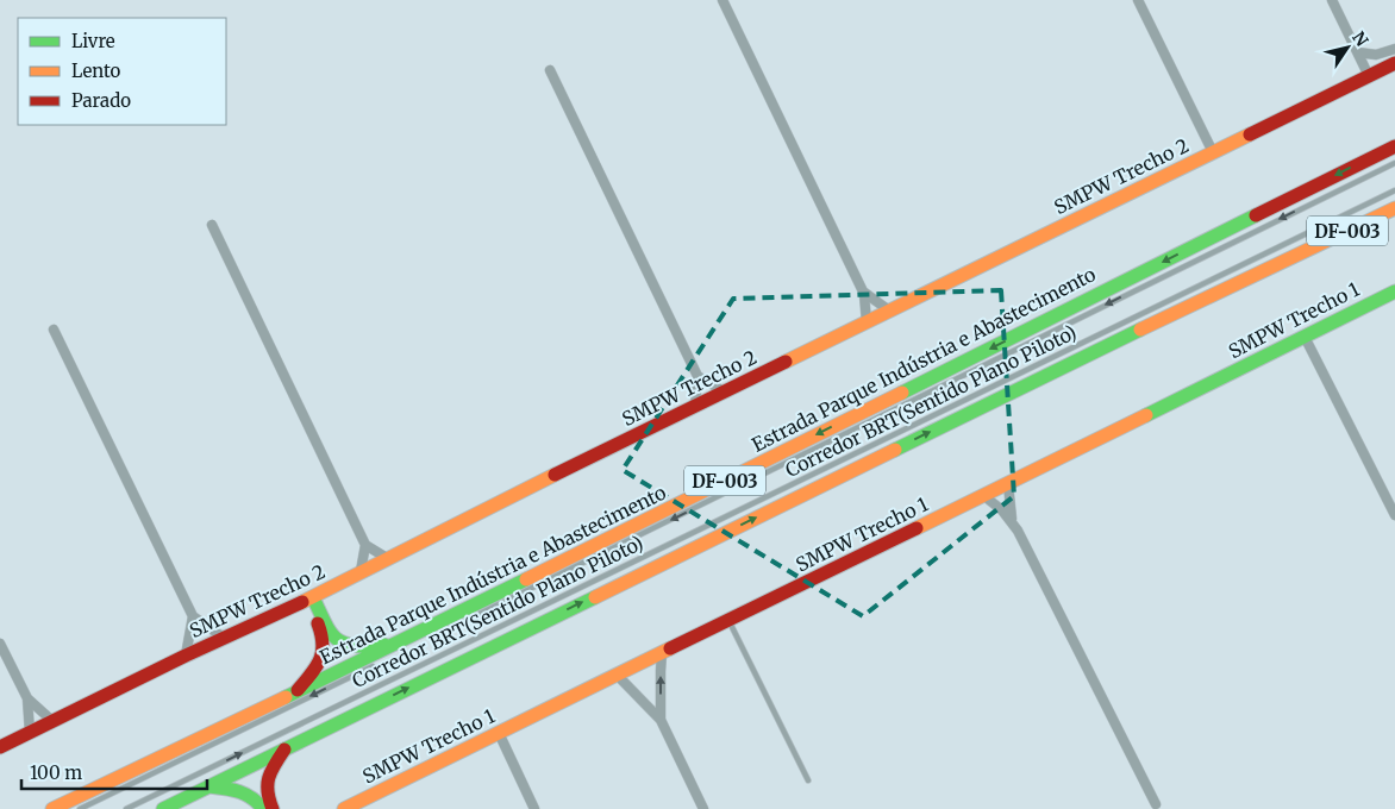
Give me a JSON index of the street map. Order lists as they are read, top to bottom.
{
  "streets": {
    "main road": [
      "SMPW Trecho 2",
      "DF-003",
      "SMPW Trecho 1",
      "Estrada Parque Indústria e Abastecimento"
    ],
    "lane": ["Corredor BRT(Sentido Plano Piloto)"]
  },
  "legend": ["Livre", "Lento", "Parado"],
  "scale_bar": "100 m",
  "north": "top right"
}
